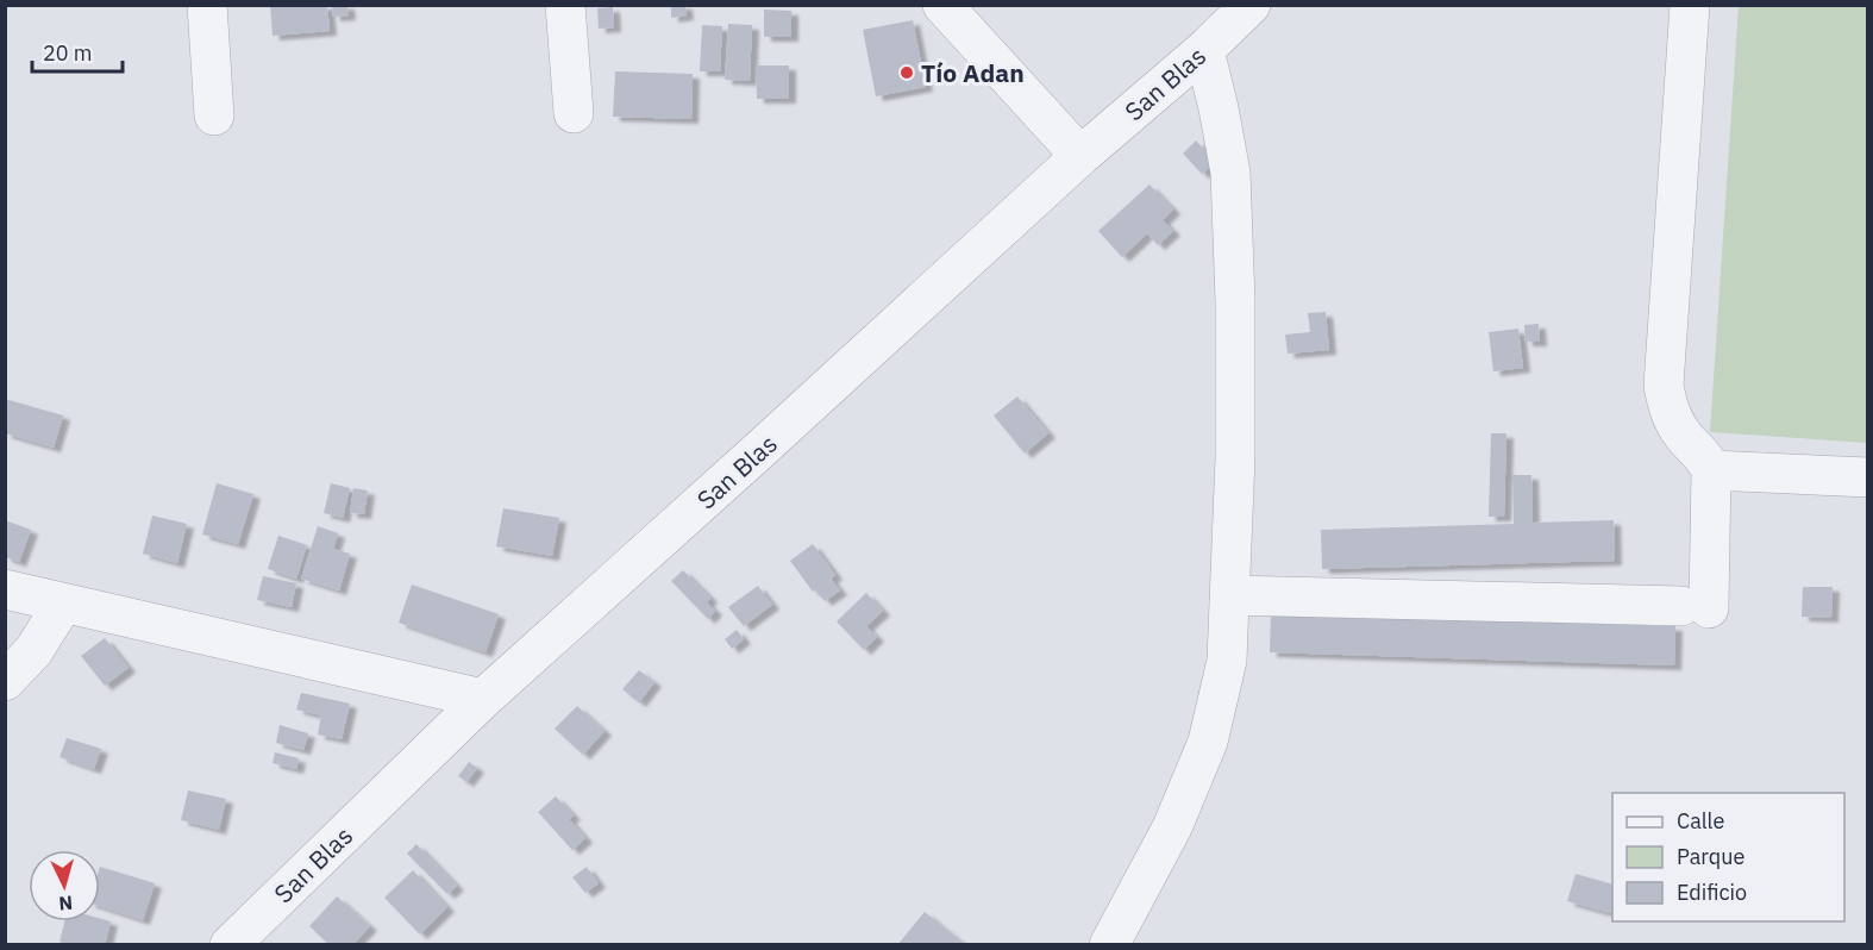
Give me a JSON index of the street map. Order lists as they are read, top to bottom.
{
  "streets": {
    "street": ["San Blas"]
  },
  "places": ["Tío Adan"],
  "legend": ["Calle", "Parque", "Edificio"],
  "scale_bar": "20 m",
  "north": "bottom"
}
